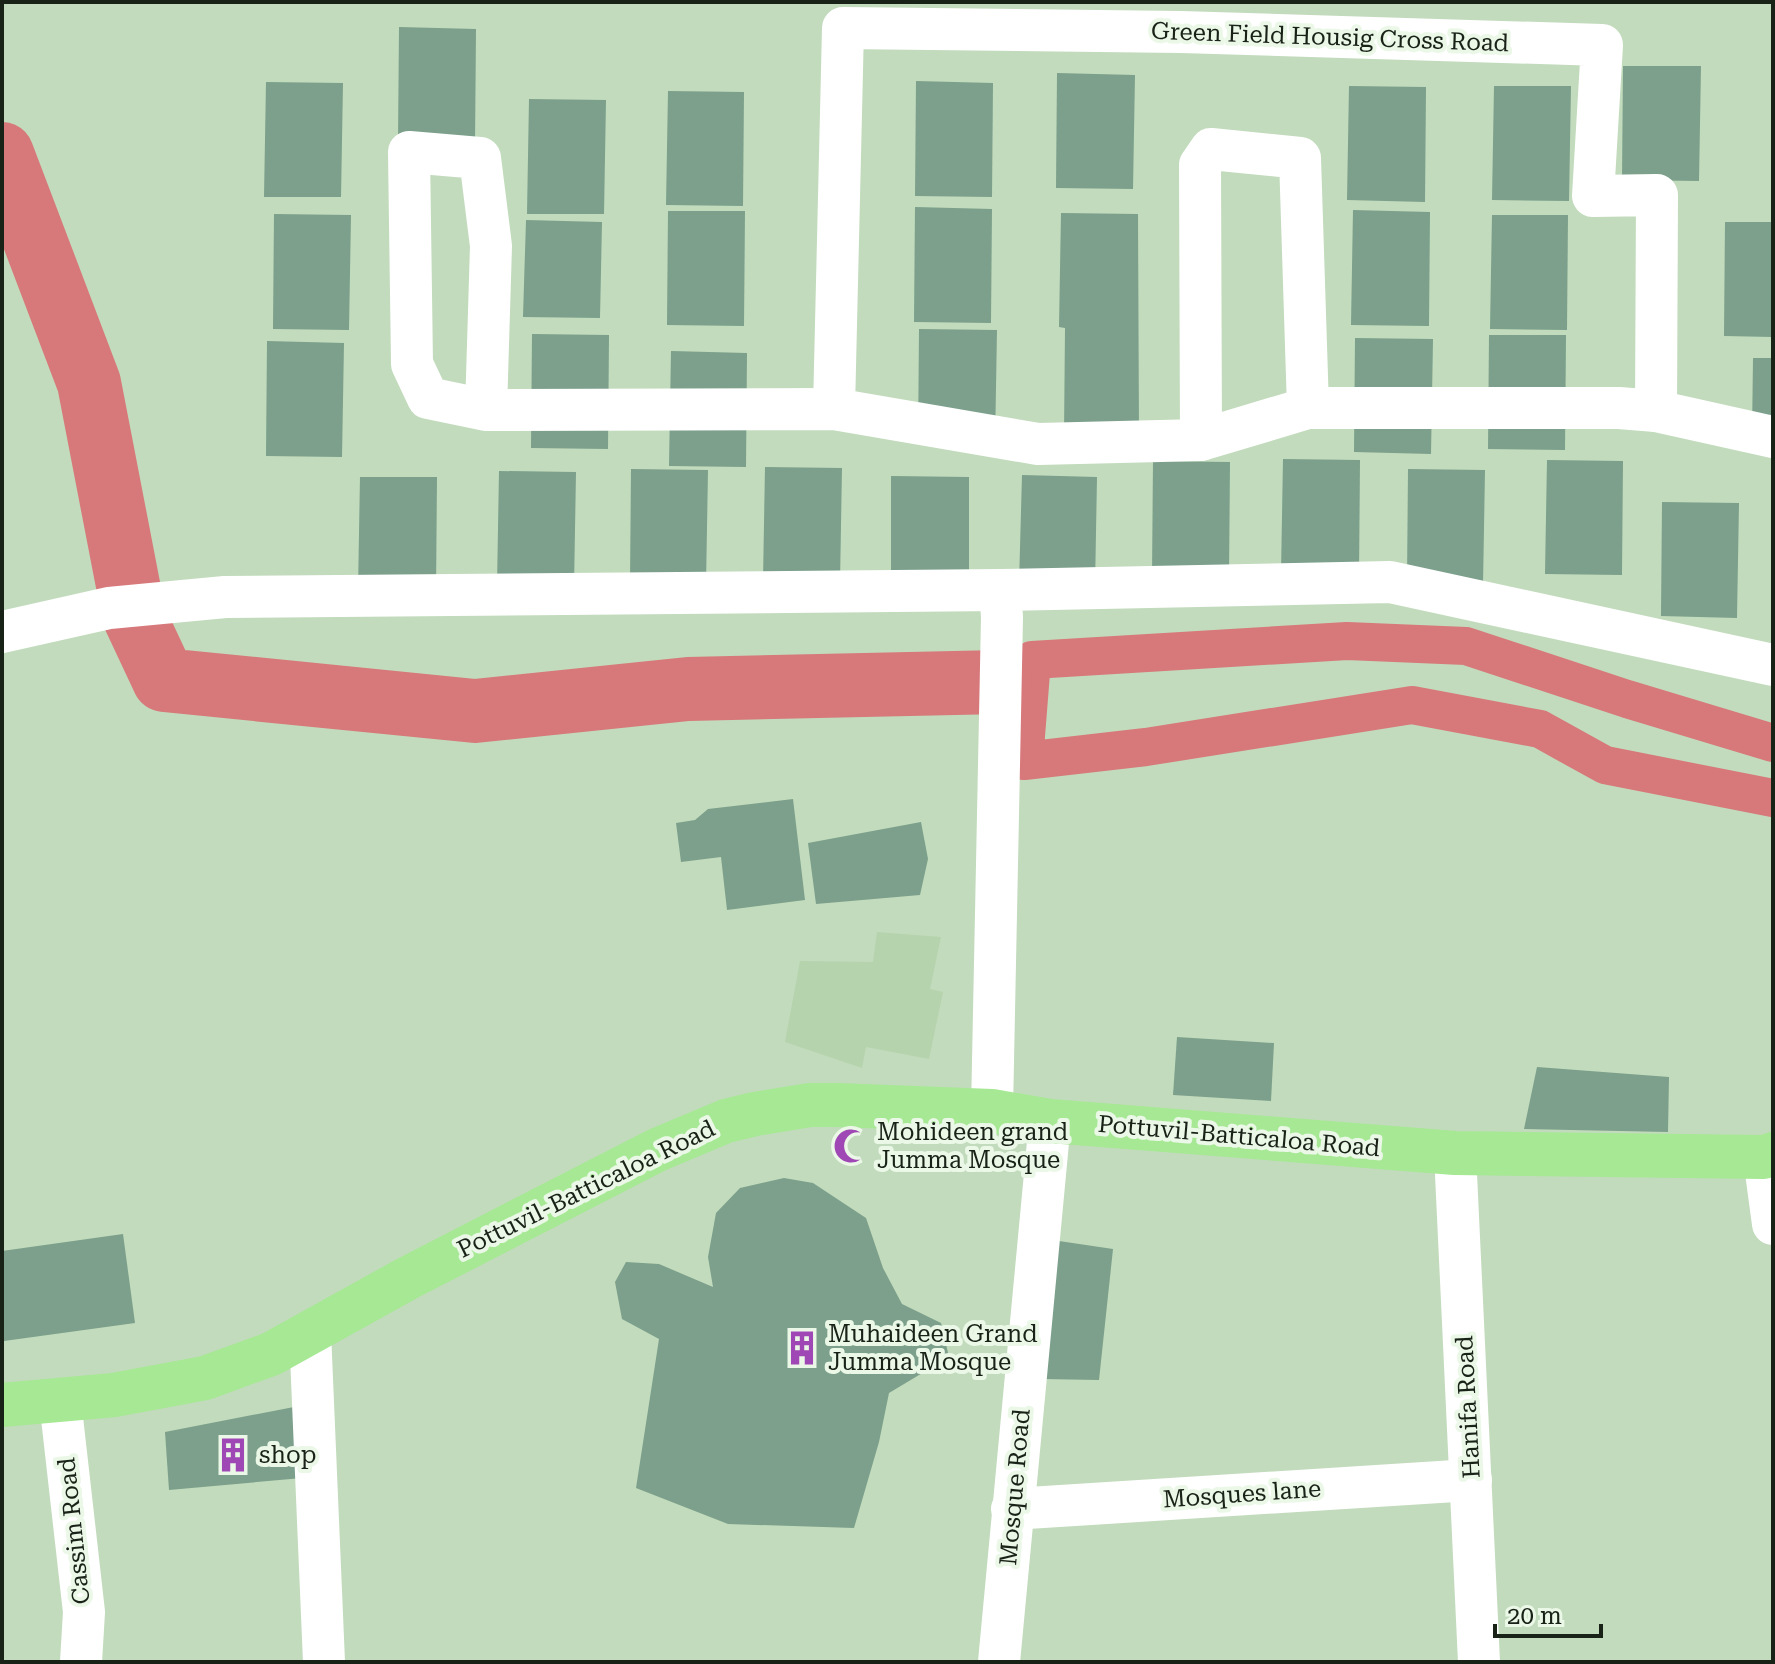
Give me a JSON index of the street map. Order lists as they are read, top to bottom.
{
  "streets": {
    "highway": ["Pottuvil-Batticaloa Road"],
    "street": [
      "Green Field Housig Cross Road",
      "Hanifa Road",
      "Mosque Road",
      "Mosques lane",
      "Cassim Road"
    ]
  },
  "crossings": [
    ["Pottuvil-Batticaloa Road", "Hanifa Road"],
    ["Pottuvil-Batticaloa Road", "Mosque Road"],
    ["Pottuvil-Batticaloa Road", "Cassim Road"],
    ["Hanifa Road", "Mosques lane"],
    ["Mosque Road", "Mosques lane"]
  ],
  "places": {
    "mosque": ["Mohideen grand Jumma Mosque"],
    "building": ["Muhaideen Grand Jumma Mosque", "shop"]
  },
  "scale_bar": "20 m"
}
